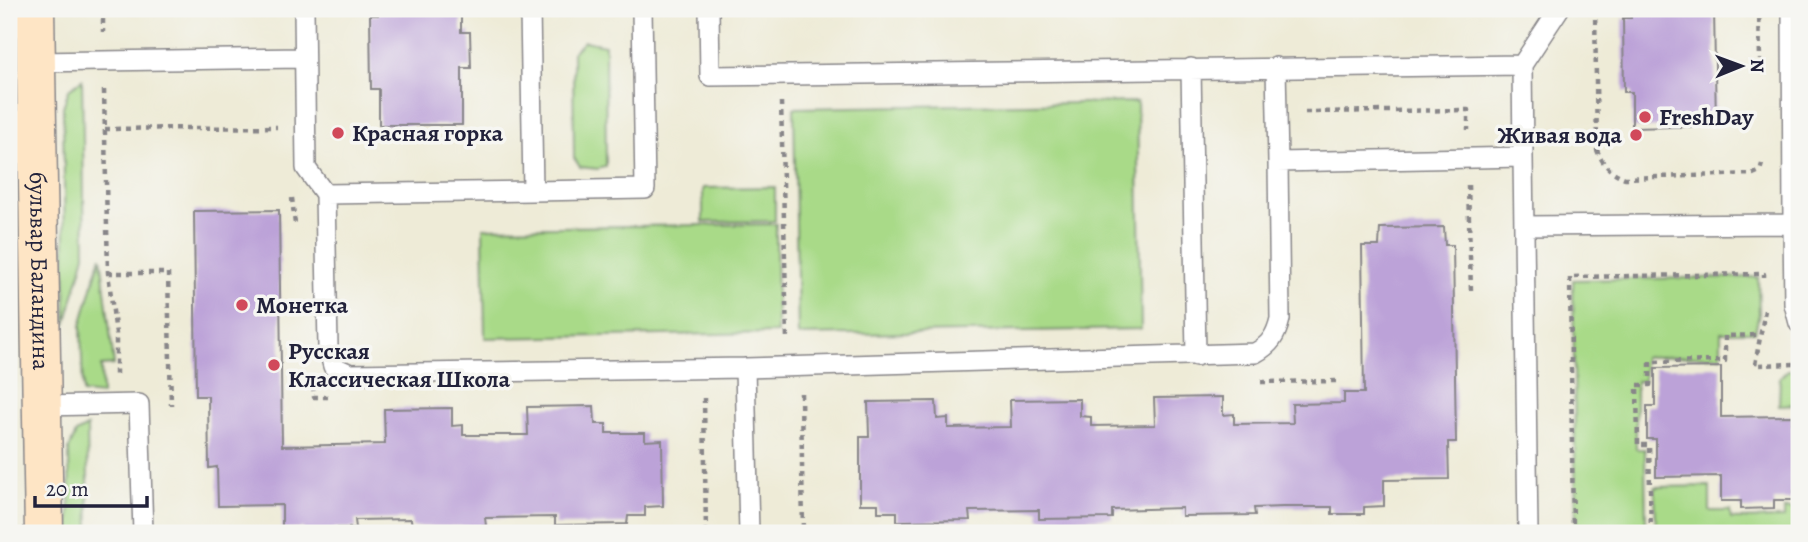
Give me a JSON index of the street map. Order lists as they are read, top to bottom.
{
  "streets": {
    "main road": ["бульвар Баландина"]
  },
  "places": [
    "FreshDay",
    "Красная горка",
    "Живая вода",
    "Монетка",
    "Русская Классическая Школа"
  ],
  "scale_bar": "20 m",
  "north": "right"
}
